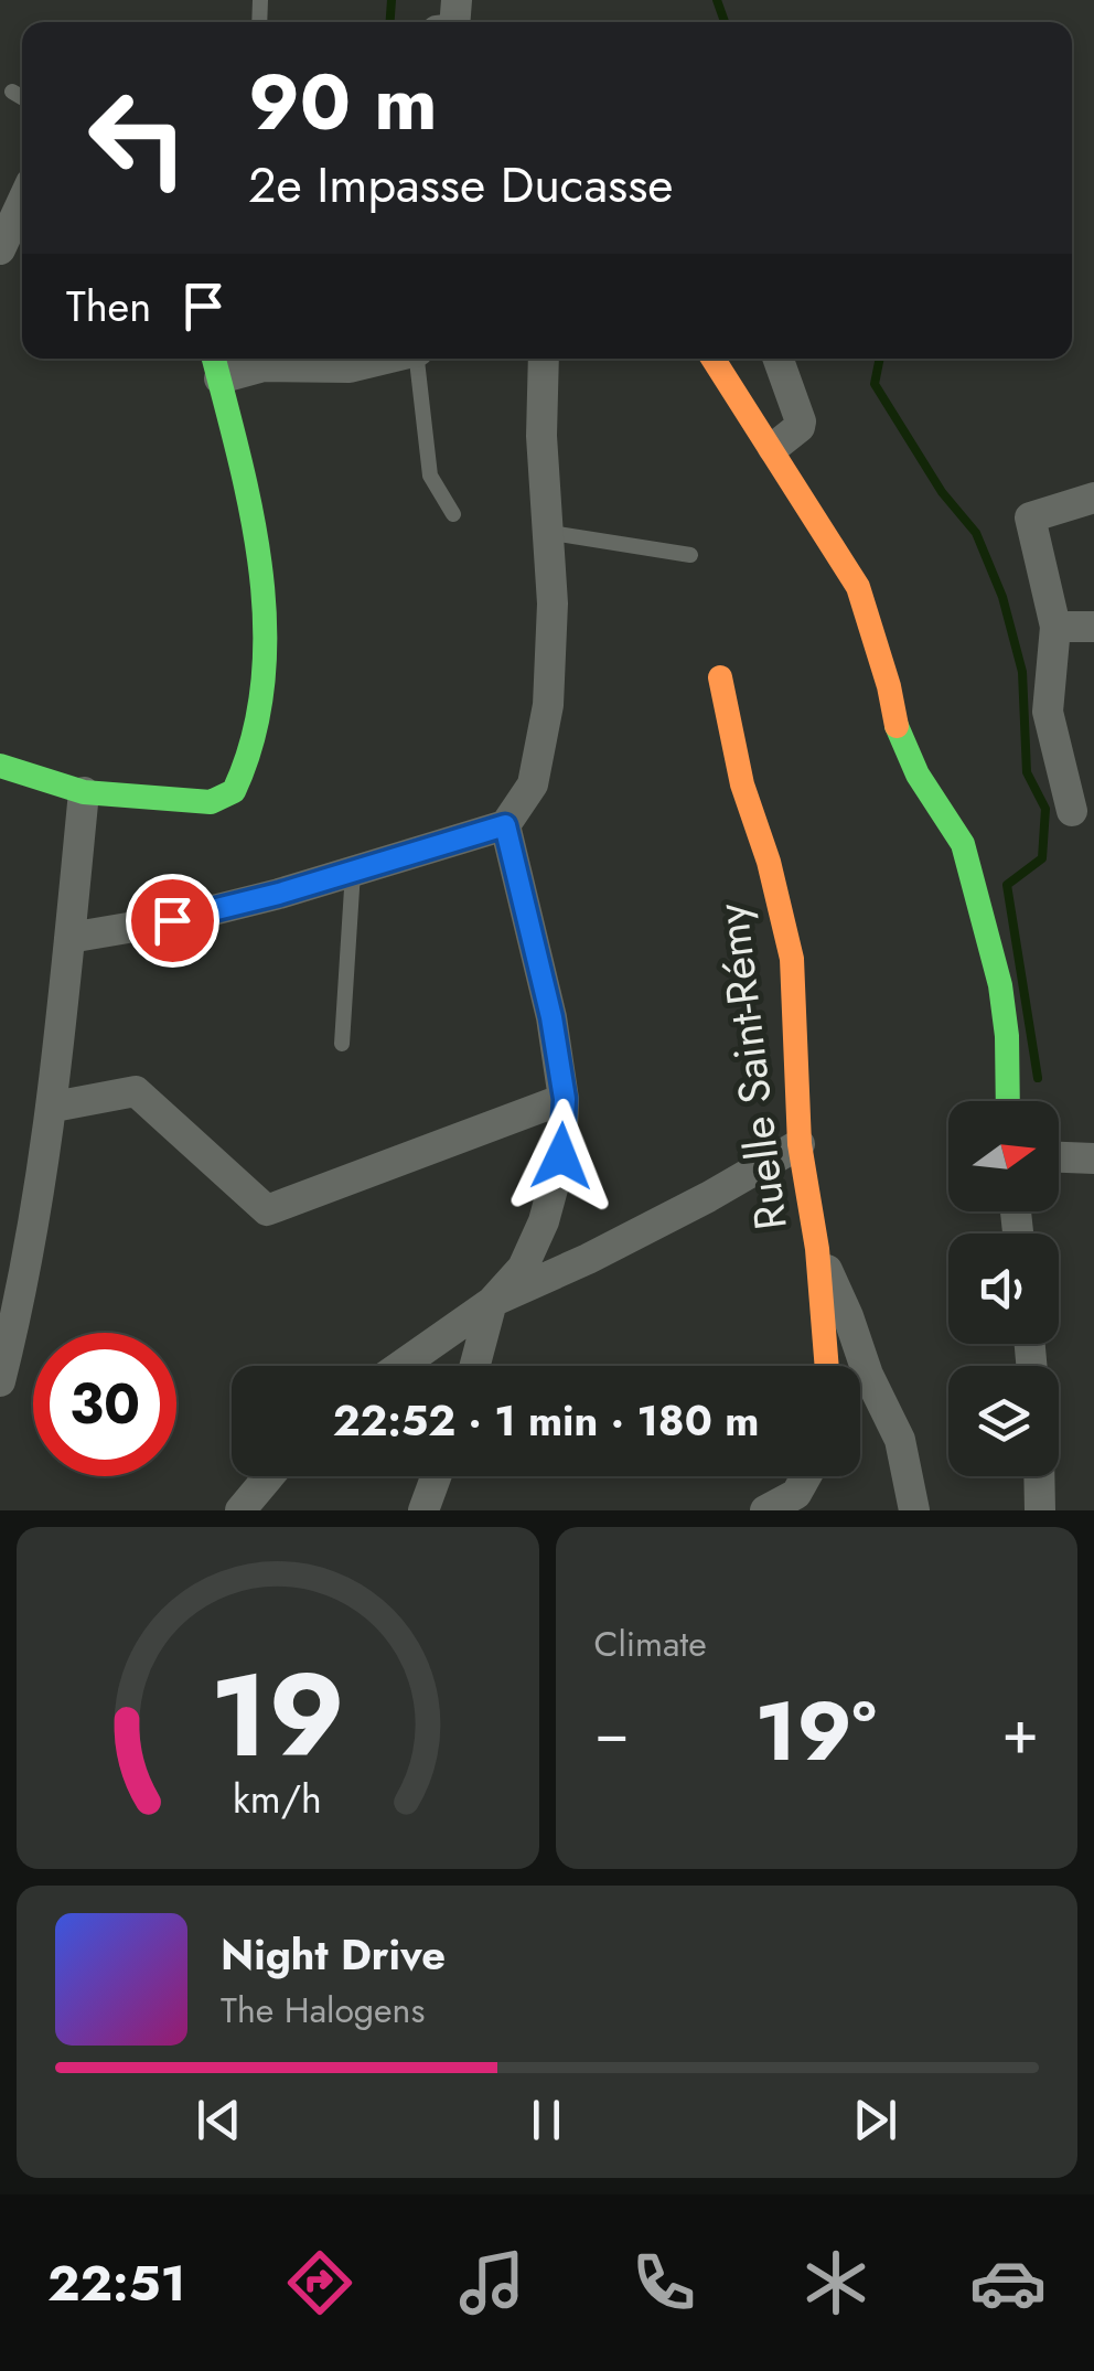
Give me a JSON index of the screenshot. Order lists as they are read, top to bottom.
{
  "streets": {
    "street": ["Ruelle Saint-Rémy"]
  },
  "north": "right",
  "page": {
    "turn": ["90 m", "2e Impasse Ducasse"],
    "then": "Then",
    "limit": "30",
    "trip": "22:52 · 1 min · 180 m",
    "tile": "Climate",
    "heat": ["−", "19°", "+"],
    "song": ["Night Drive", "The Halogens"],
    "tabs": "22:51",
    "gauge": ["19", "km/h"]
  }
}
